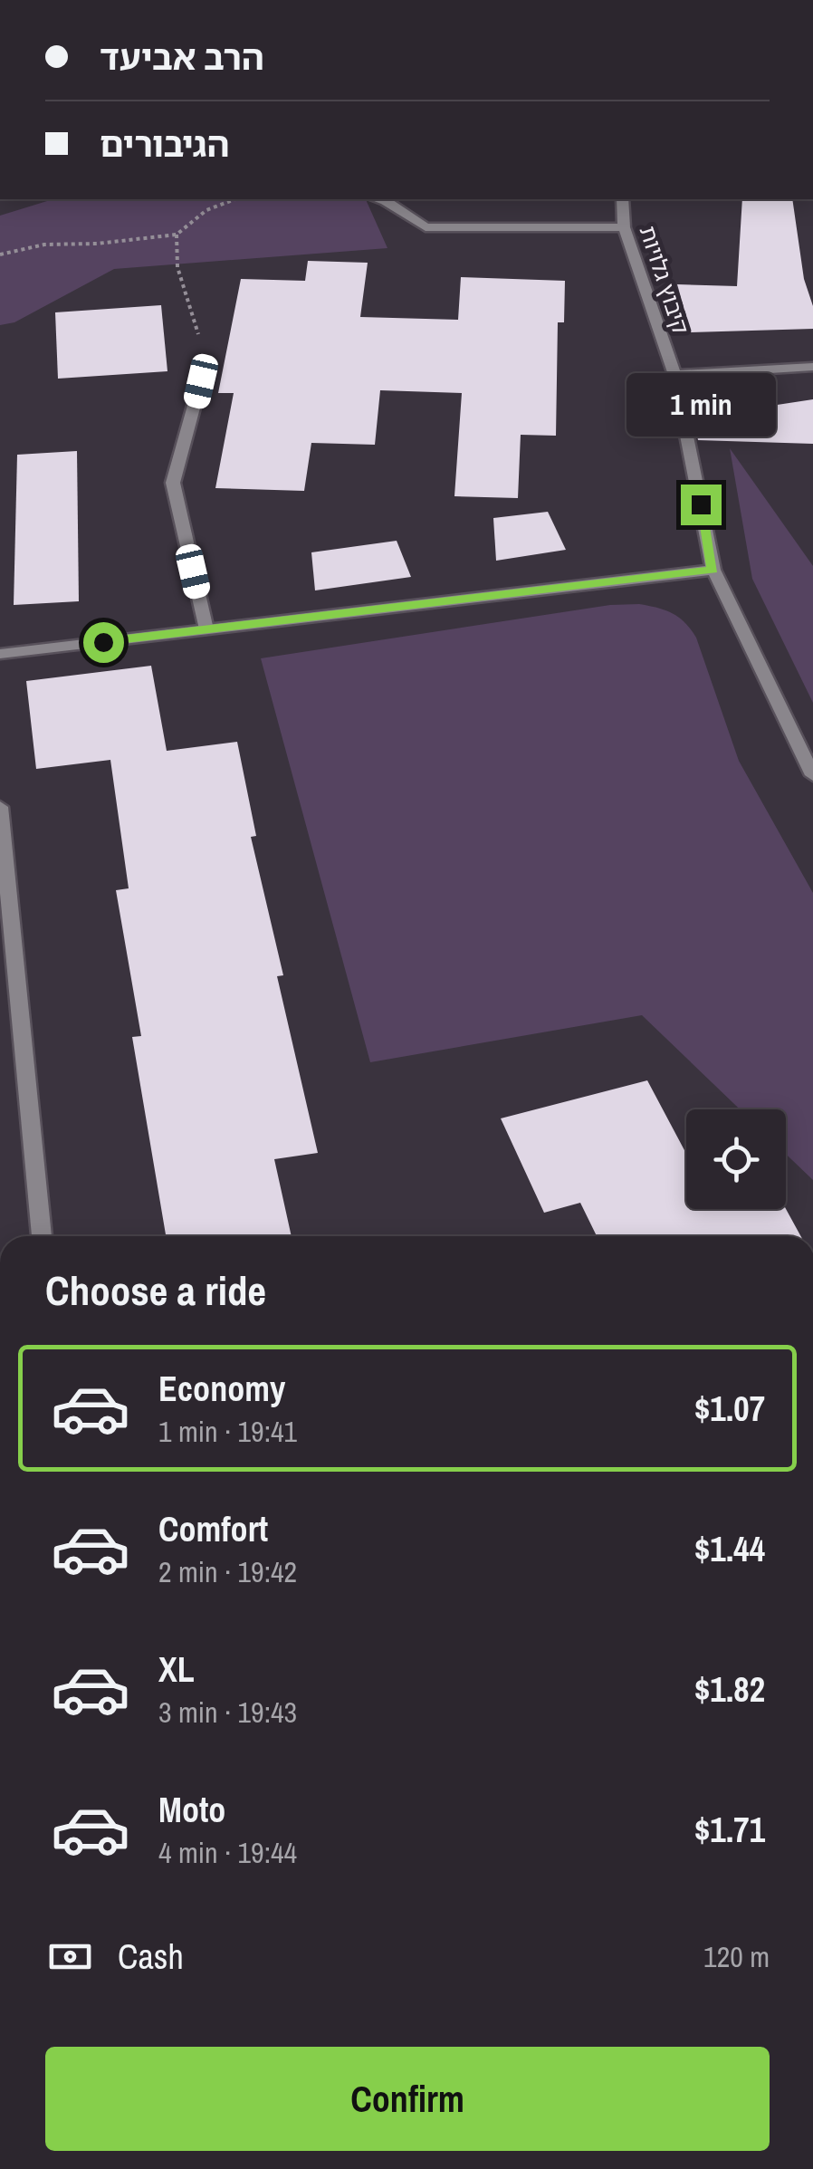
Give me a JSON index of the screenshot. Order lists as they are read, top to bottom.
{
  "streets": {
    "street": ["קיבוץ גלויות"]
  },
  "page": {
    "banner": ["הרב אביעד", "הגיבורים"],
    "bubble": "1 min",
    "heading": "Choose a ride",
    "list": [
      {
        "name": "Economy",
        "note": "1 min · 19:41",
        "value": "$1.07"
      },
      {
        "name": "Comfort",
        "note": "2 min · 19:42",
        "value": "$1.44"
      },
      {
        "name": "XL",
        "note": "3 min · 19:43",
        "value": "$1.82"
      },
      {
        "name": "Moto",
        "note": "4 min · 19:44",
        "value": "$1.71"
      }
    ],
    "pay": ["Cash", "120 m"],
    "buttons": "Confirm"
  }
}
